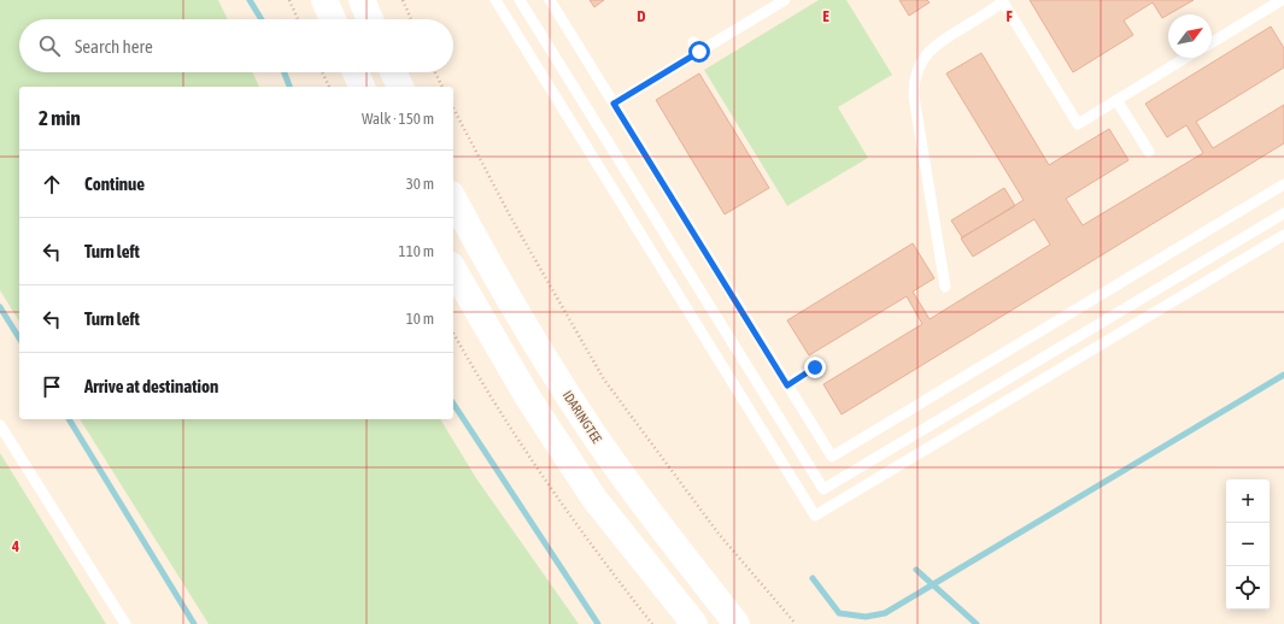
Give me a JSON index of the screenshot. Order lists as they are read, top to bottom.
{
  "streets": {
    "main road": ["IDARINGTEE"]
  },
  "north": "top right",
  "page": {
    "search": "Search here",
    "heading": ["2 min", "Walk · 150 m"],
    "list": [
      ["Continue", "30 m"],
      ["Turn left", "110 m"],
      ["Turn left", "10 m"],
      "Arrive at destination"
    ],
    "map_buttons": ["+", "−"]
  },
  "grid": {
    "columns": ["D", "E", "F"],
    "rows": ["4"]
  }
}
